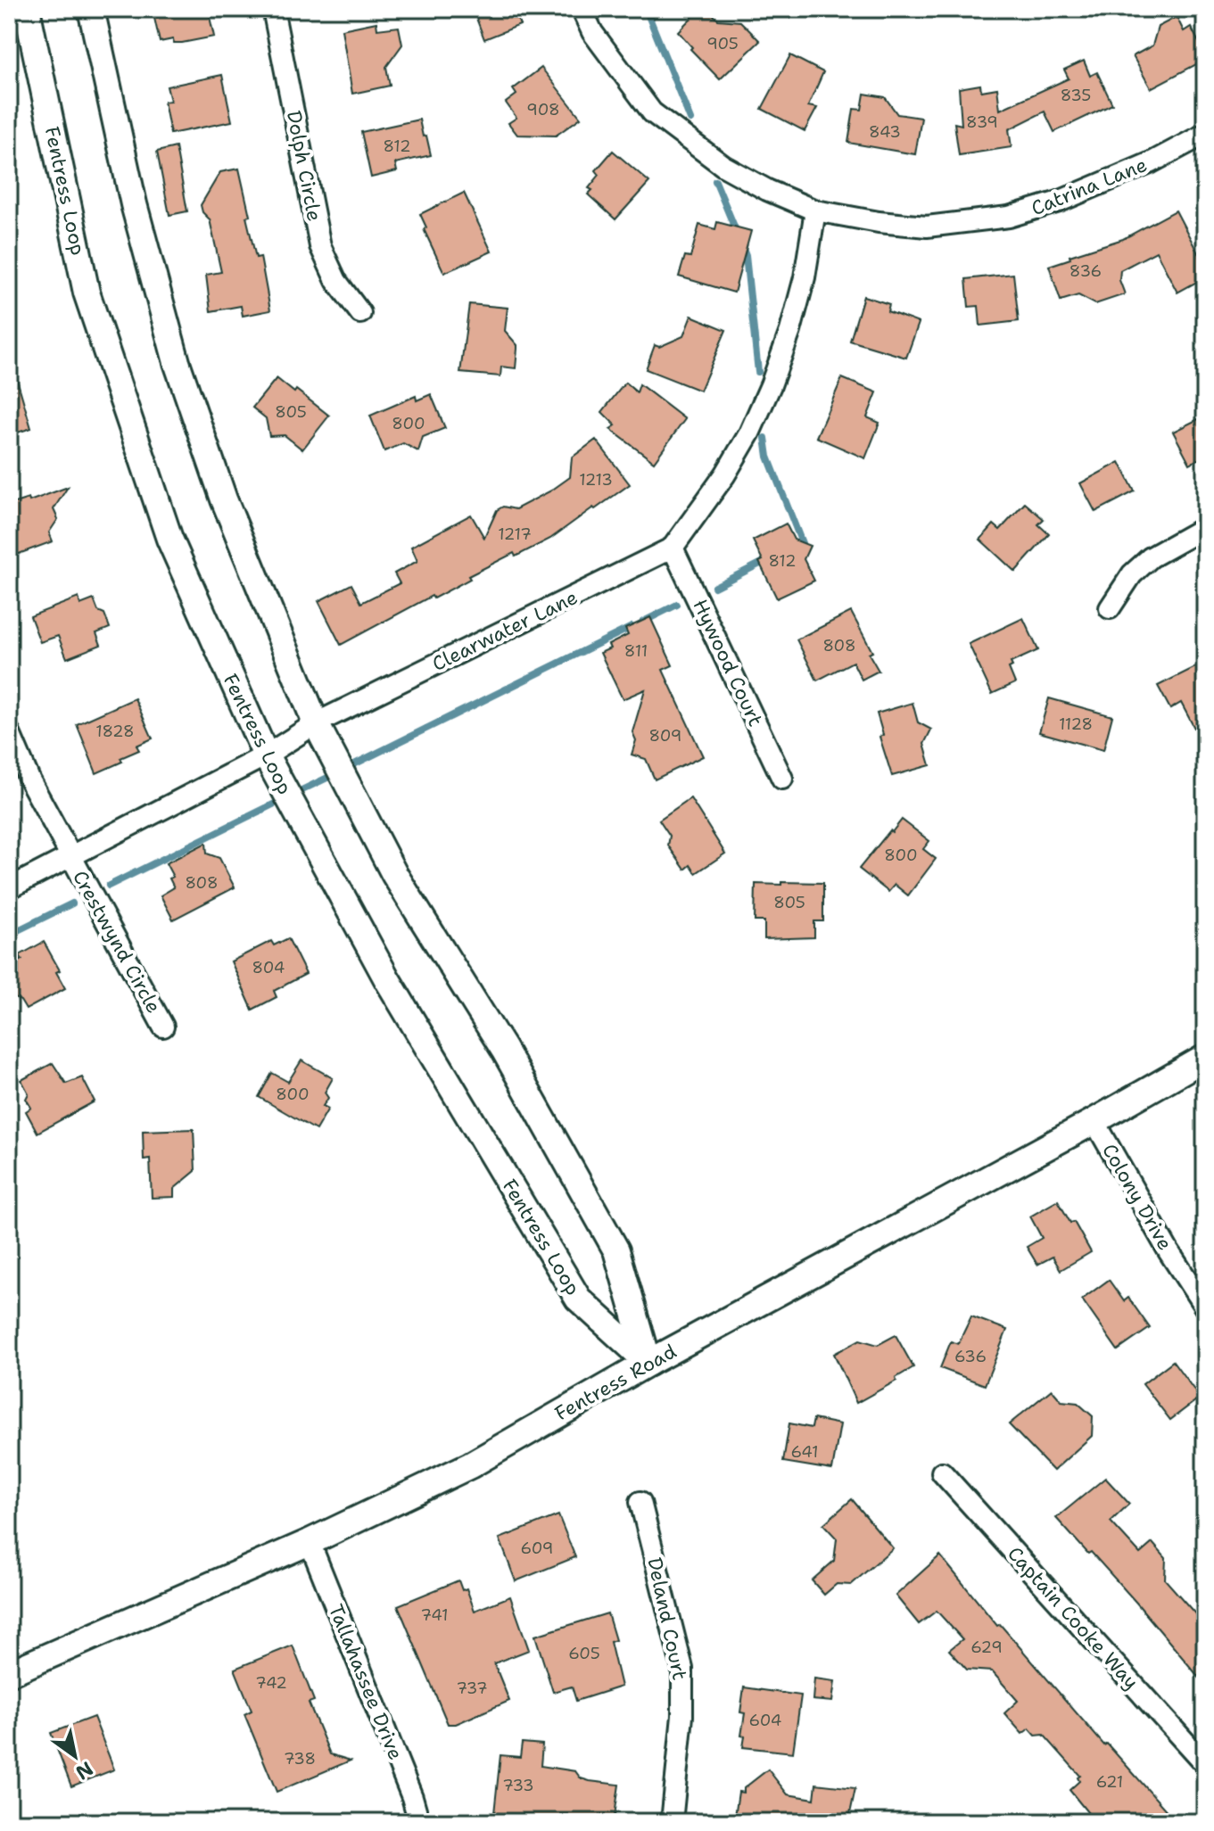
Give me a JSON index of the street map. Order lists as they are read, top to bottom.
{
  "streets": {
    "street": [
      "Dolph Circle",
      "Catrina Lane",
      "Fentress Loop",
      "Clearwater Lane",
      "Hywood Court",
      "Crestwynd Circle",
      "Colony Drive",
      "Fentress Road",
      "Captain Cooke Way",
      "Deland Court",
      "Tallahassee Drive"
    ]
  },
  "crossings": [
    ["Catrina Lane", "Clearwater Lane"],
    ["Fentress Loop", "Clearwater Lane"],
    ["Fentress Loop", "Fentress Road"],
    ["Clearwater Lane", "Hywood Court"],
    ["Clearwater Lane", "Crestwynd Circle"],
    ["Colony Drive", "Fentress Road"],
    ["Fentress Road", "Tallahassee Drive"]
  ],
  "house_numbers": [
    "905",
    "835",
    "908",
    "839",
    "843",
    "812",
    "836",
    "805",
    "800",
    "1213",
    "1217",
    "812",
    "808",
    "811",
    "1128",
    "1828",
    "809",
    "800",
    "808",
    "805",
    "804",
    "800",
    "636",
    "641",
    "609",
    "741",
    "629",
    "605",
    "742",
    "737",
    "604",
    "738",
    "621",
    "733"
  ],
  "north": "bottom right"
}
